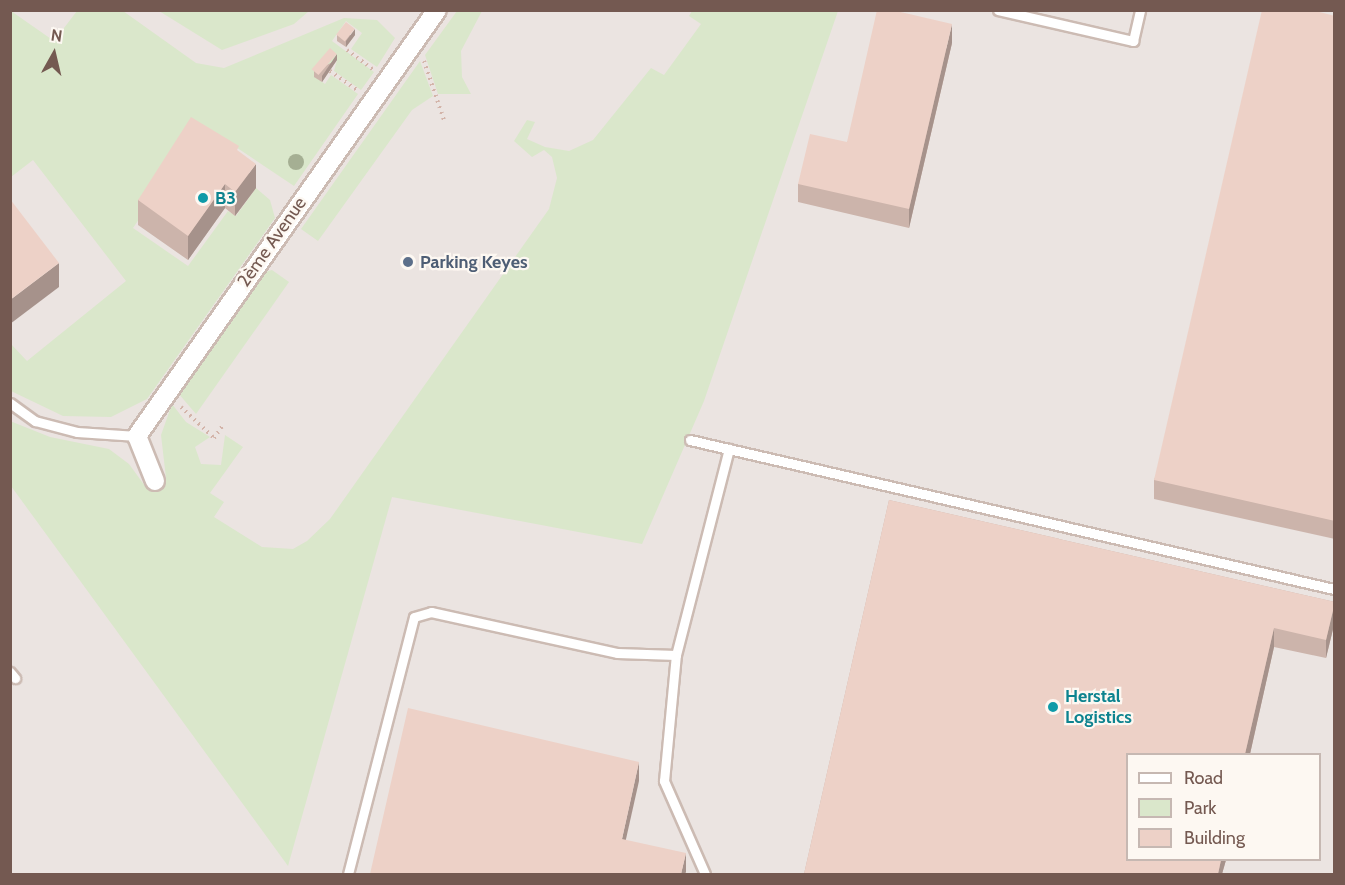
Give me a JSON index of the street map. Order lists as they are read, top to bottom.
{
  "streets": {
    "street": ["2ème Avenue"]
  },
  "places": ["B3", "Parking Keyes", "Herstal Logistics"],
  "legend": ["Road", "Park", "Building"],
  "north": "top"
}
